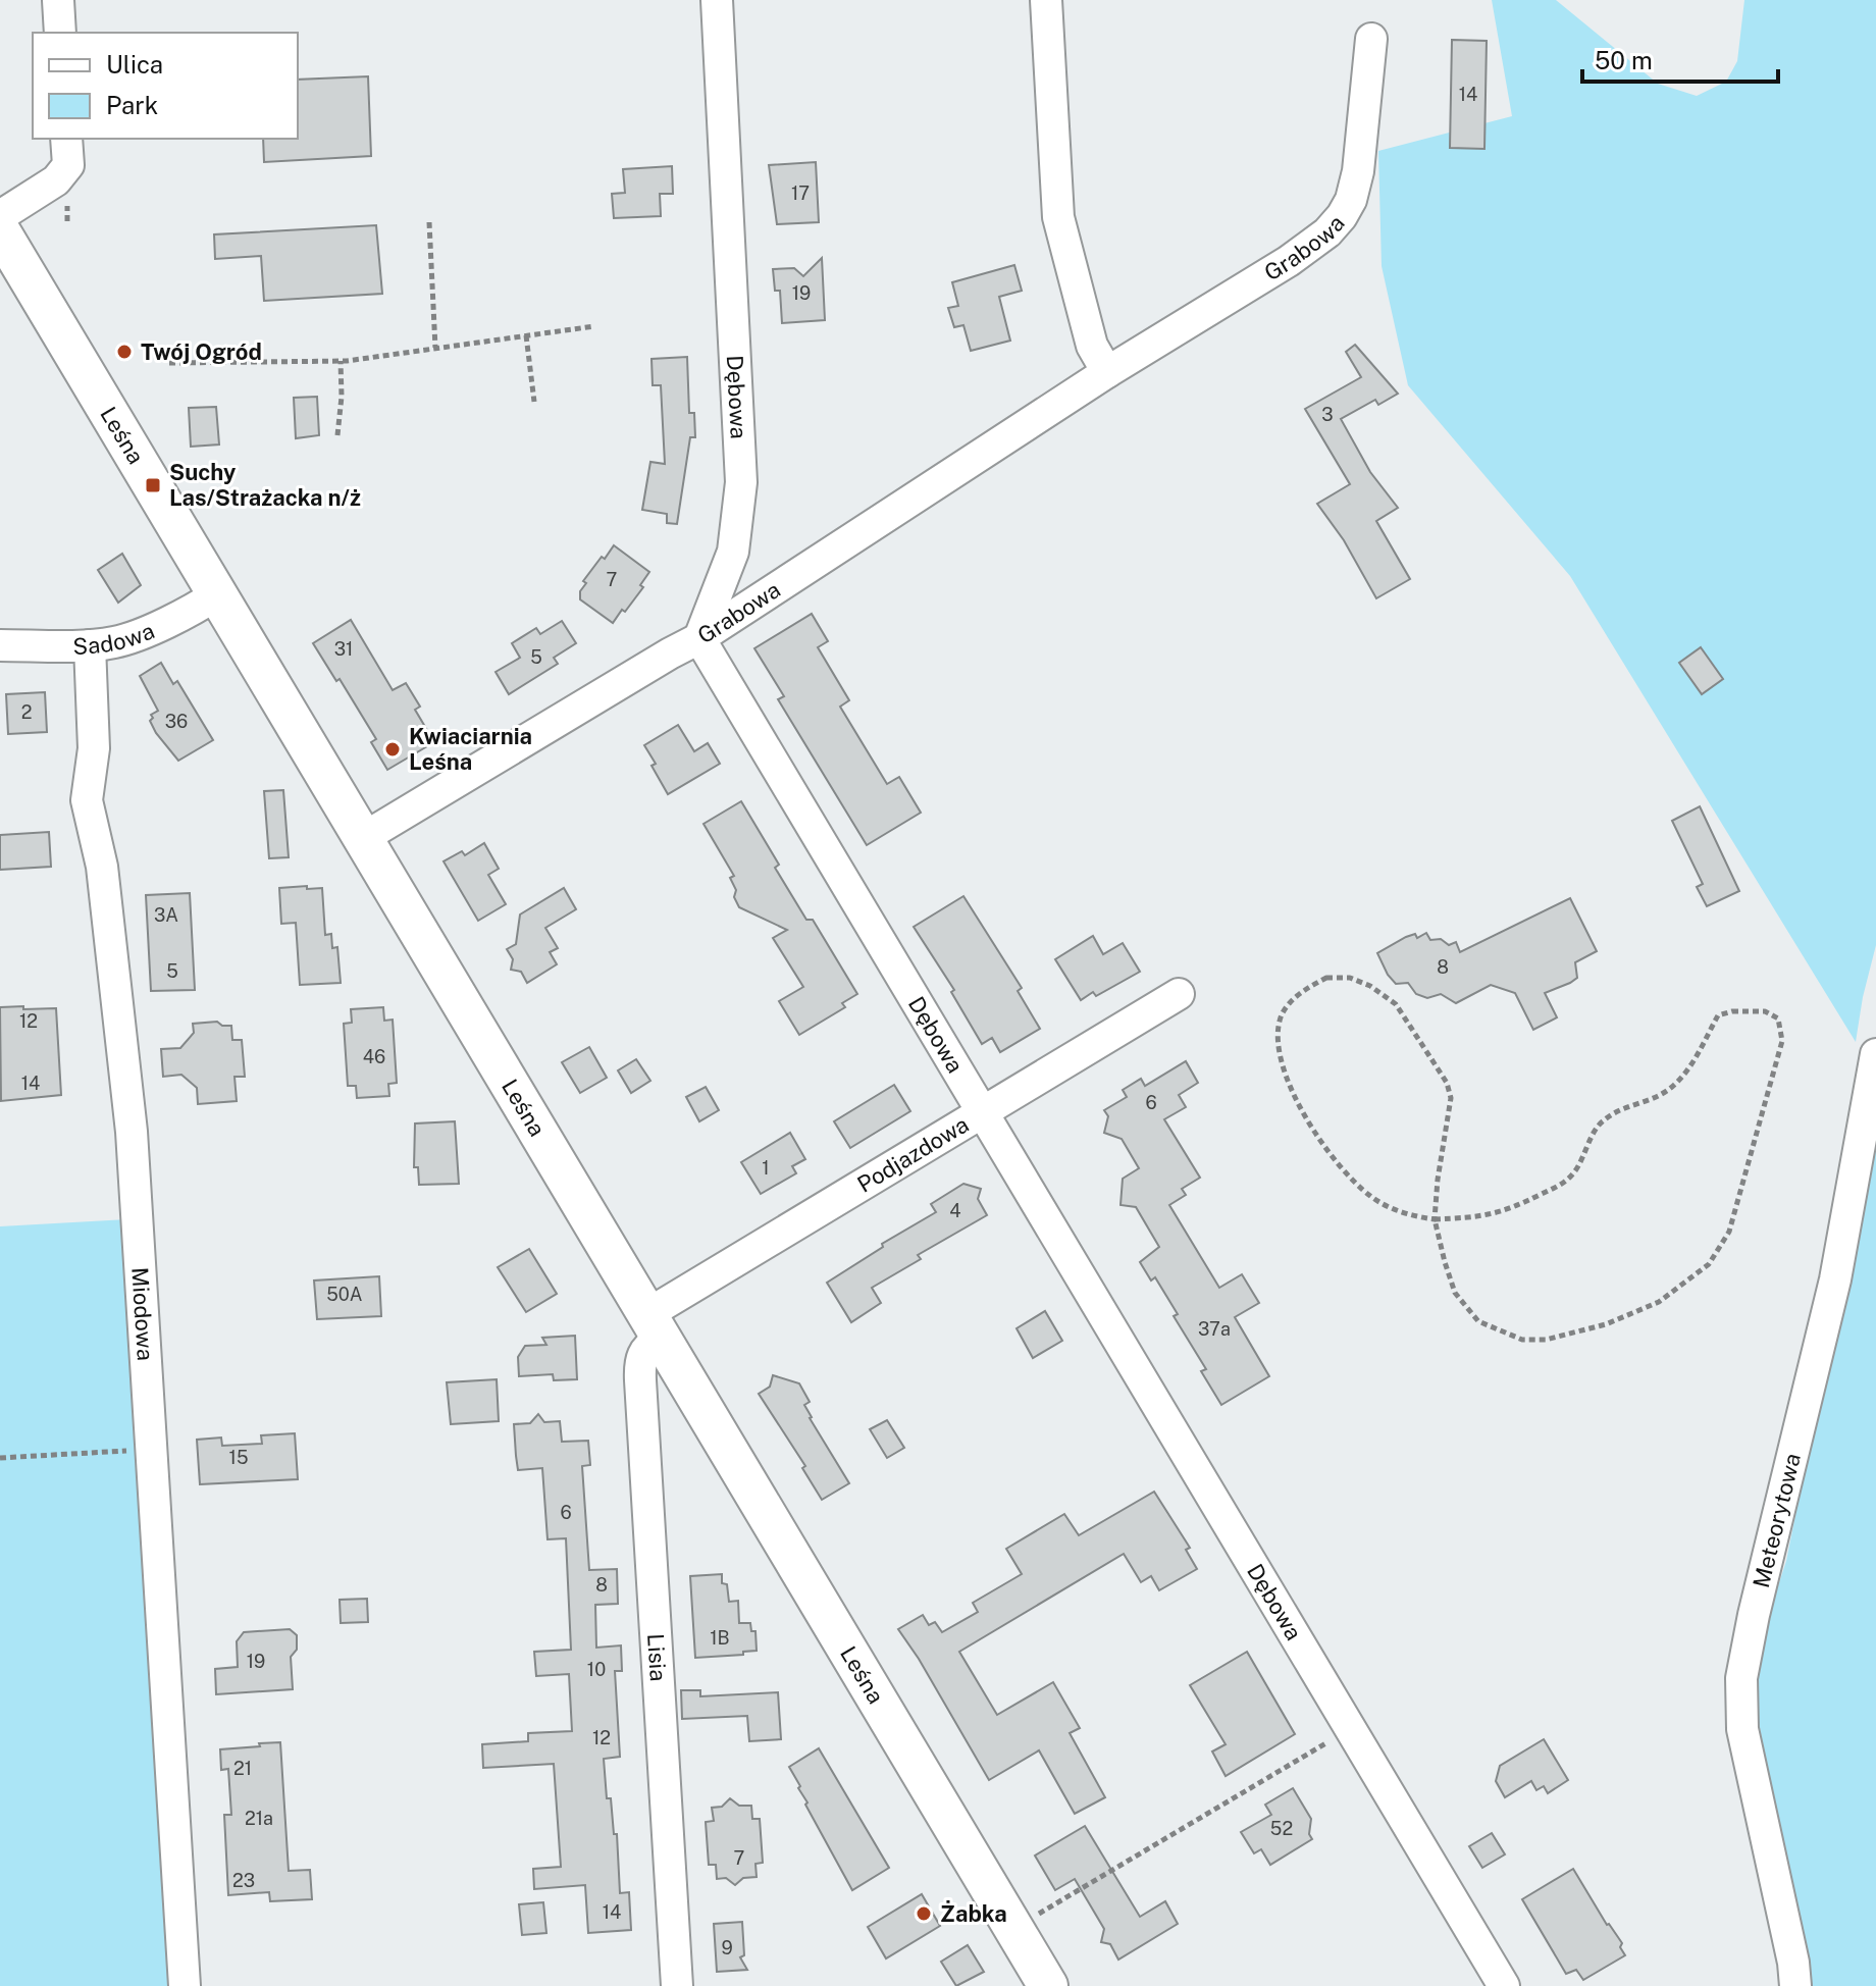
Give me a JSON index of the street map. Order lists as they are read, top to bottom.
{
  "streets": {
    "street": [
      "Grabowa",
      "Dębowa",
      "Leśna",
      "Sadowa",
      "Podjazdowa",
      "Miodowa",
      "Meteorytowa",
      "Lisia"
    ]
  },
  "crossings": [
    ["Grabowa", "Dębowa"],
    ["Grabowa", "Leśna"],
    ["Dębowa", "Podjazdowa"],
    ["Leśna", "Sadowa"],
    ["Leśna", "Podjazdowa"],
    ["Leśna", "Lisia"],
    ["Sadowa", "Miodowa"],
    ["Podjazdowa", "Lisia"]
  ],
  "places": {
    "other": ["Twój Ogród", "Kwiaciarnia Leśna", "Żabka"],
    "transit": ["Suchy Las/Strażacka n/ż"]
  },
  "house_numbers": [
    "14",
    "17",
    "19",
    "3",
    "7",
    "31",
    "5",
    "2",
    "36",
    "3A",
    "8",
    "5",
    "12",
    "46",
    "14",
    "6",
    "1",
    "4",
    "50A",
    "37a",
    "15",
    "6",
    "8",
    "1B",
    "19",
    "10",
    "12",
    "21",
    "21a",
    "52",
    "7",
    "23",
    "14",
    "9"
  ],
  "legend": ["Ulica", "Park"],
  "scale_bar": "50 m"
}
